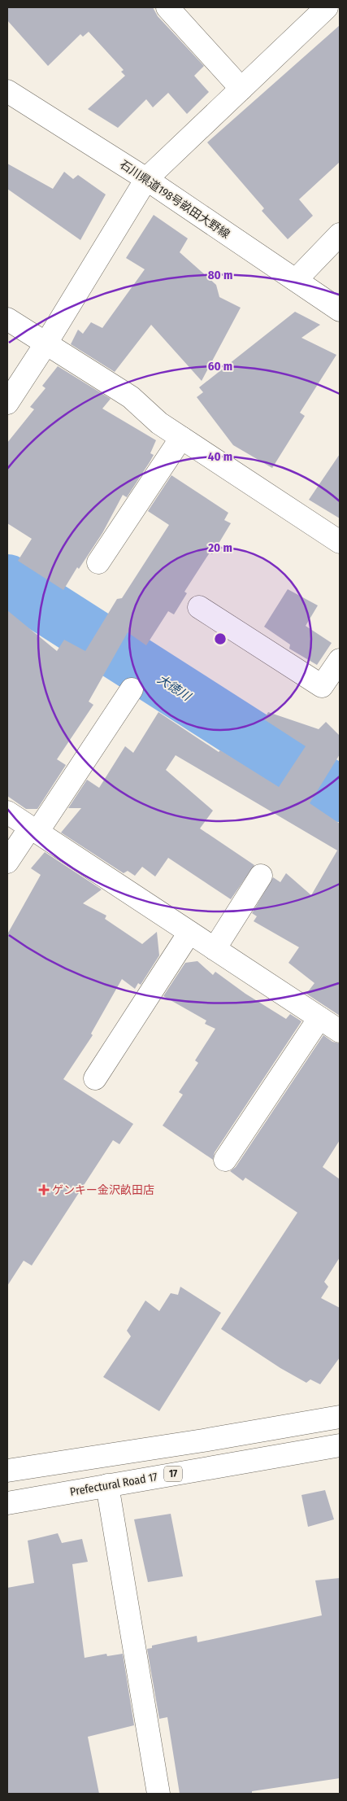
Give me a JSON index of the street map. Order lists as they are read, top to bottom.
{
  "streets": {
    "street": ["石川県道198号畝田大野線", "17", "Prefectural Road 17"]
  },
  "water": ["大徳川"],
  "places": {
    "health": ["ゲンキー金沢畝田店"]
  },
  "rings": [
    "80 m",
    "60 m",
    "40 m",
    "20 m"
  ]
}
